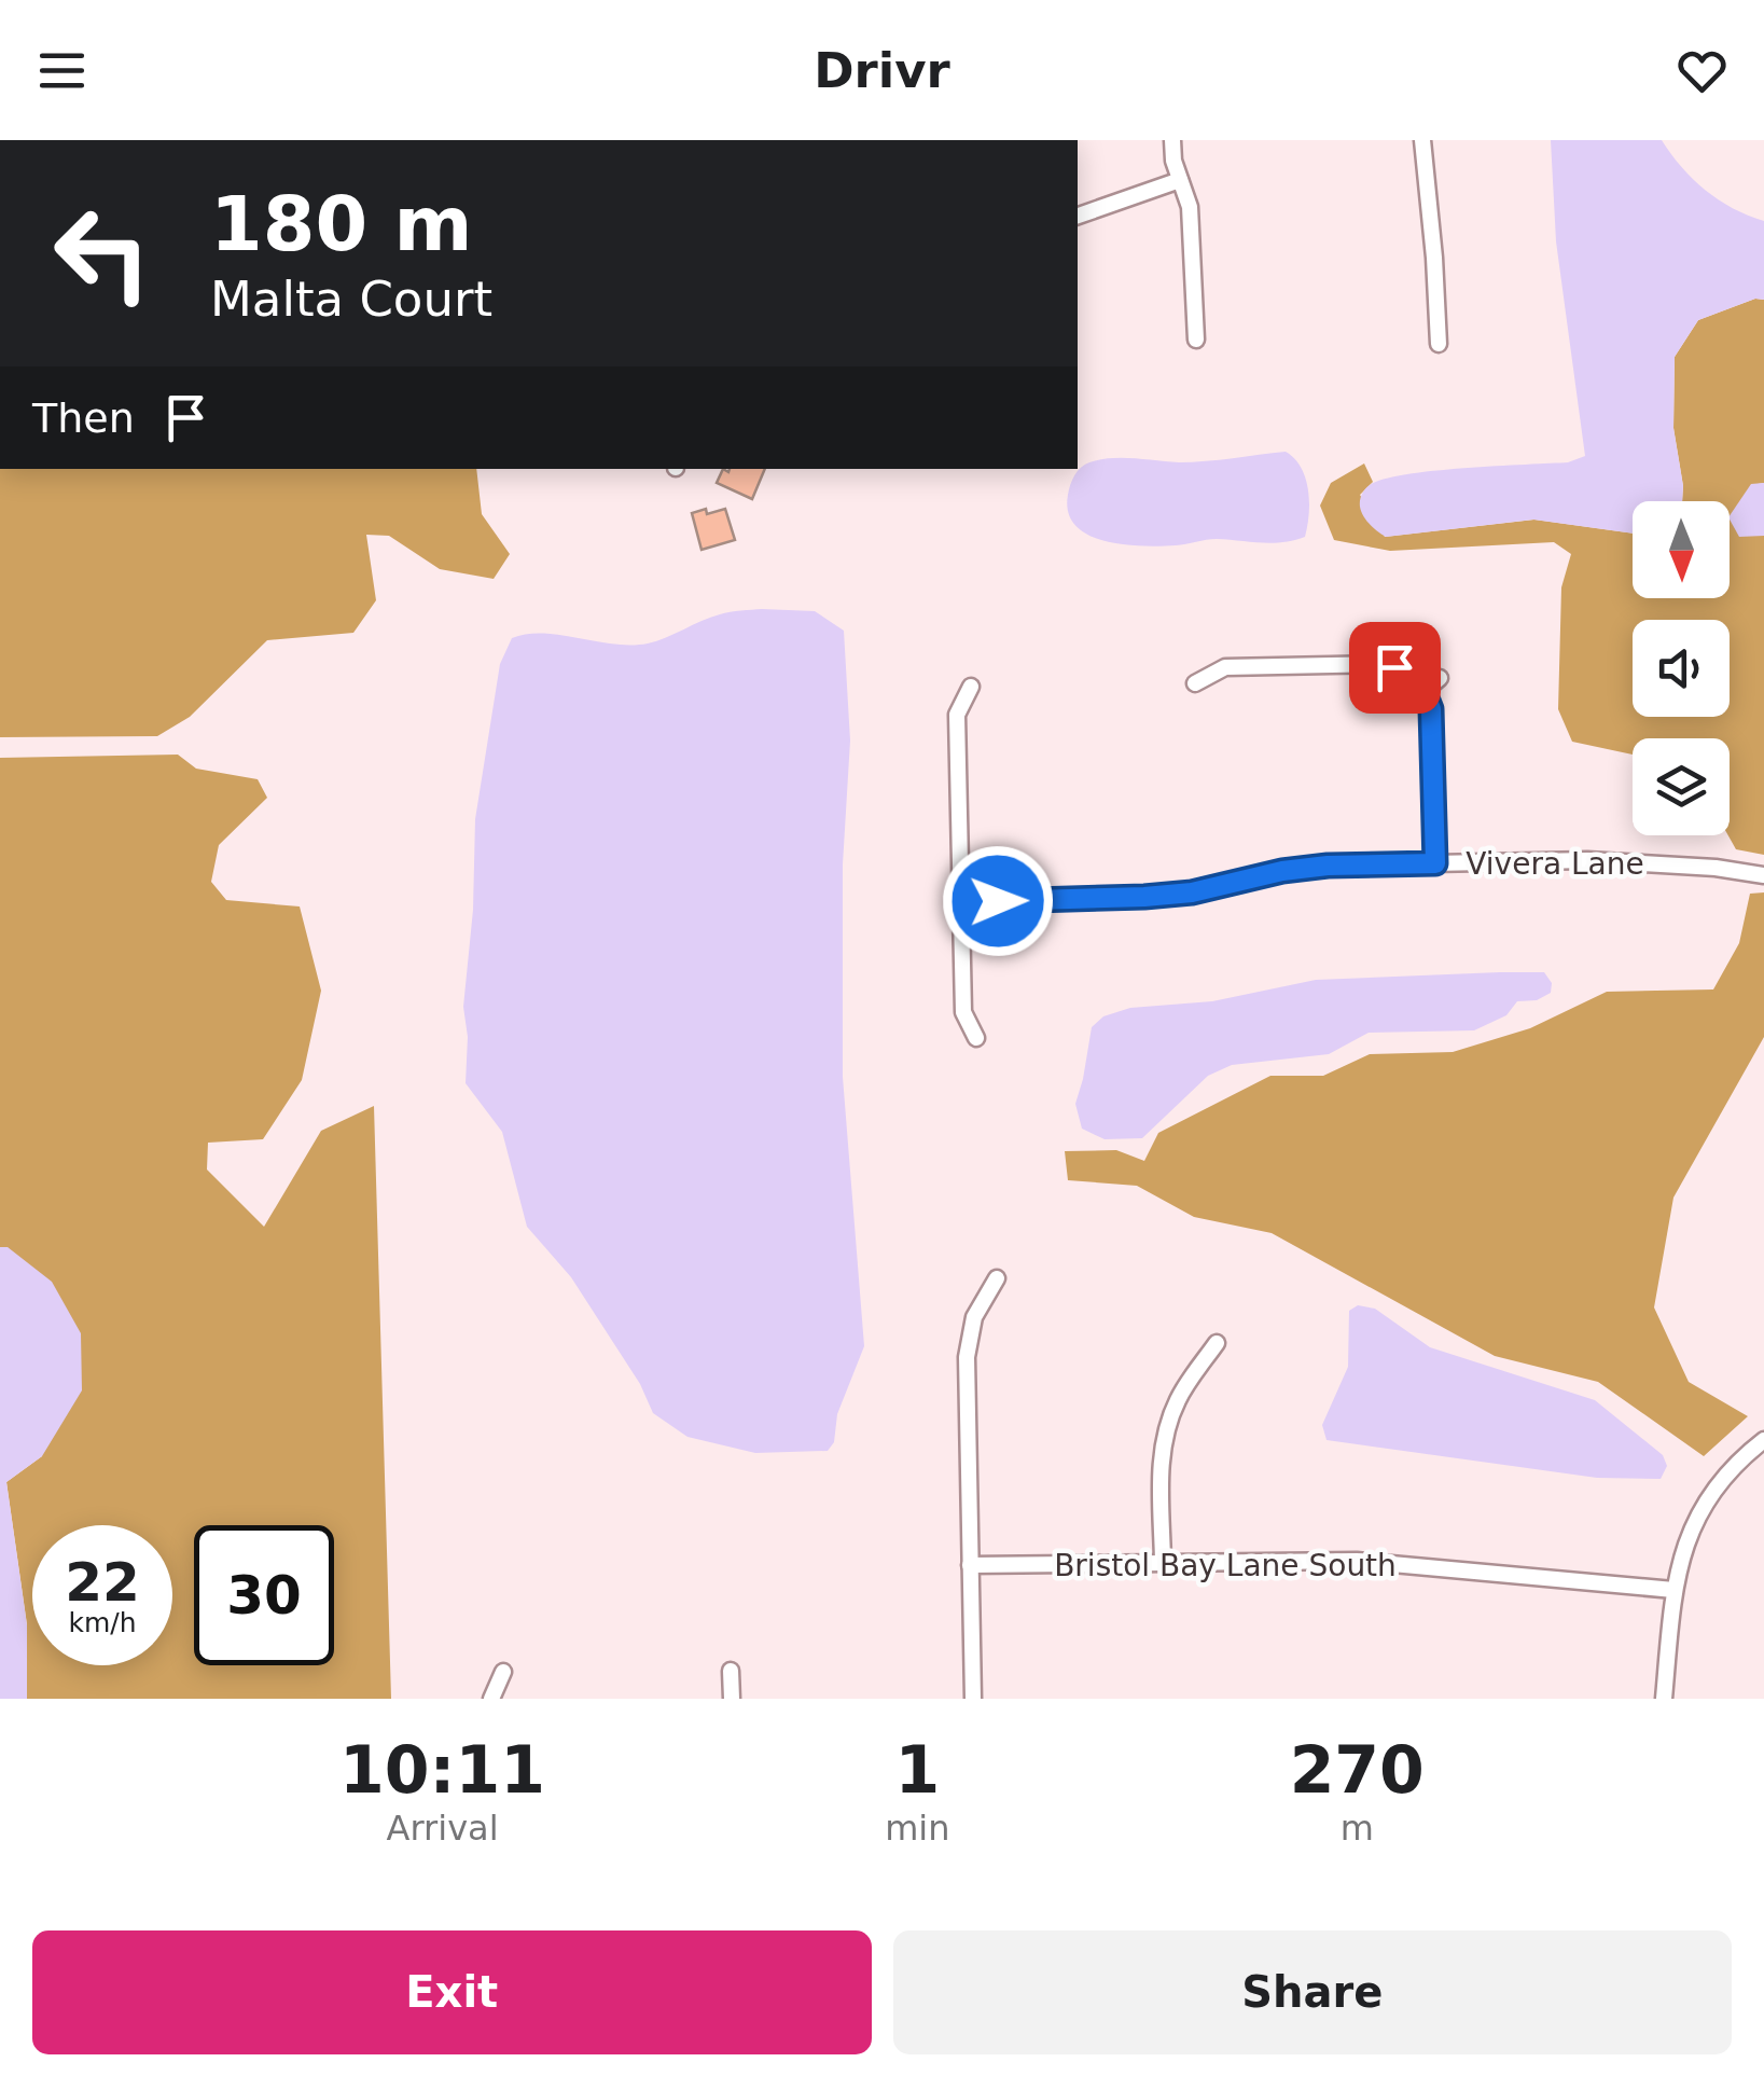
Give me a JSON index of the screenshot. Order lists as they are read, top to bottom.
{
  "streets": {
    "street": ["Vivera Lane", "Bristol Bay Lane South"]
  },
  "north": "bottom",
  "page": {
    "header": "Drivr",
    "turn": ["180 m", "Malta Court"],
    "then": "Then",
    "speed": "22 km/h",
    "limit": "30",
    "eta": [
      "10:11",
      "Arrival",
      "1",
      "min",
      "270",
      "m"
    ],
    "buttons": ["Exit", "Share"]
  }
}
